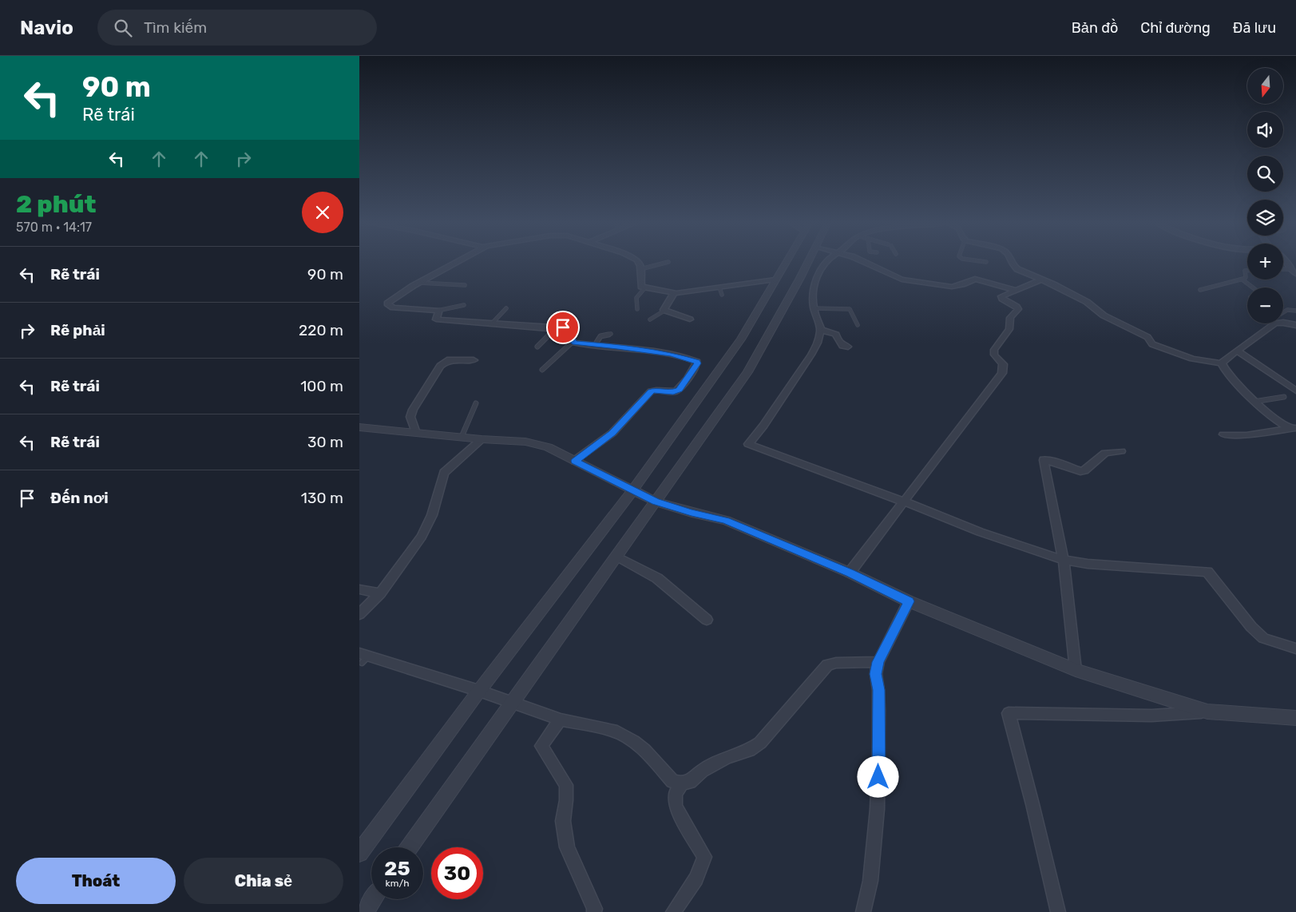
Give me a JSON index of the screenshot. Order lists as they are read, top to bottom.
{
  "north": "bottom",
  "page": {
    "header": "Navio",
    "search": "Tìm kiếm",
    "nav": ["Bản đồ", "Chỉ đường", "Đã lưu"],
    "turn": ["90 m", "Rẽ trái"],
    "map_buttons": ["+", "−"],
    "heading": ["2 phút", "570 m · 14:17"],
    "list": [
      {
        "name": "Rẽ trái",
        "value": "90 m"
      },
      {
        "name": "Rẽ phải",
        "value": "220 m"
      },
      {
        "name": "Rẽ trái",
        "value": "100 m"
      },
      {
        "name": "Rẽ trái",
        "value": "30 m"
      },
      {
        "name": "Đến nơi",
        "value": "130 m"
      }
    ],
    "speed": "25 km/h",
    "limit": "30",
    "buttons": ["Thoát", "Chia sẻ"]
  }
}
